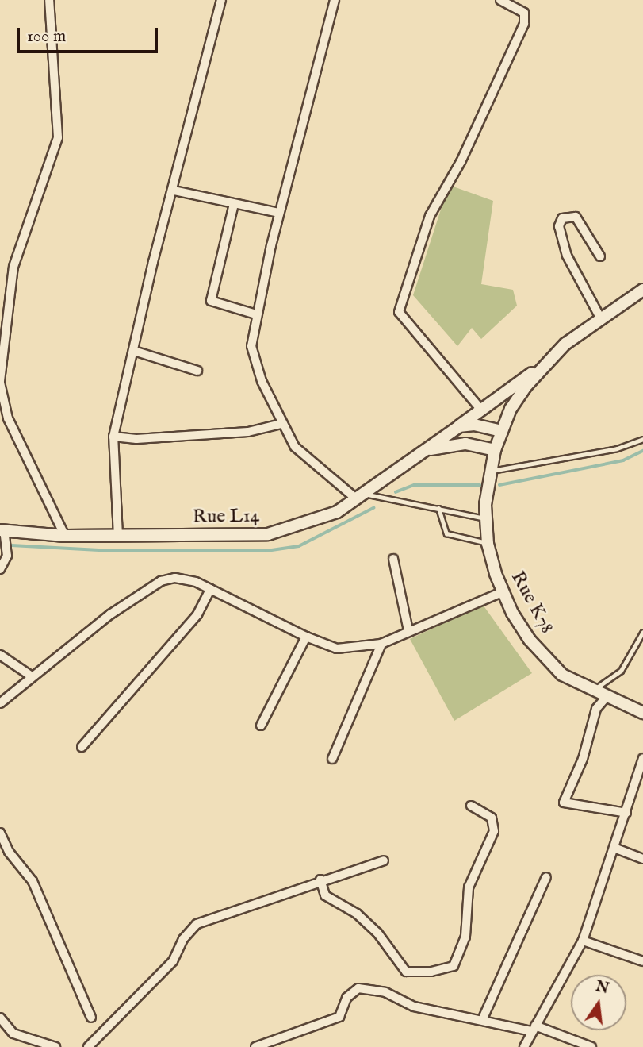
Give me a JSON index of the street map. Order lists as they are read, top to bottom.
{
  "streets": {
    "street": ["Rue L14", "Rue K78"]
  },
  "crossings": [
    ["Rue L14", "Rue K78"]
  ],
  "scale_bar": "100 m",
  "north": "top"
}
